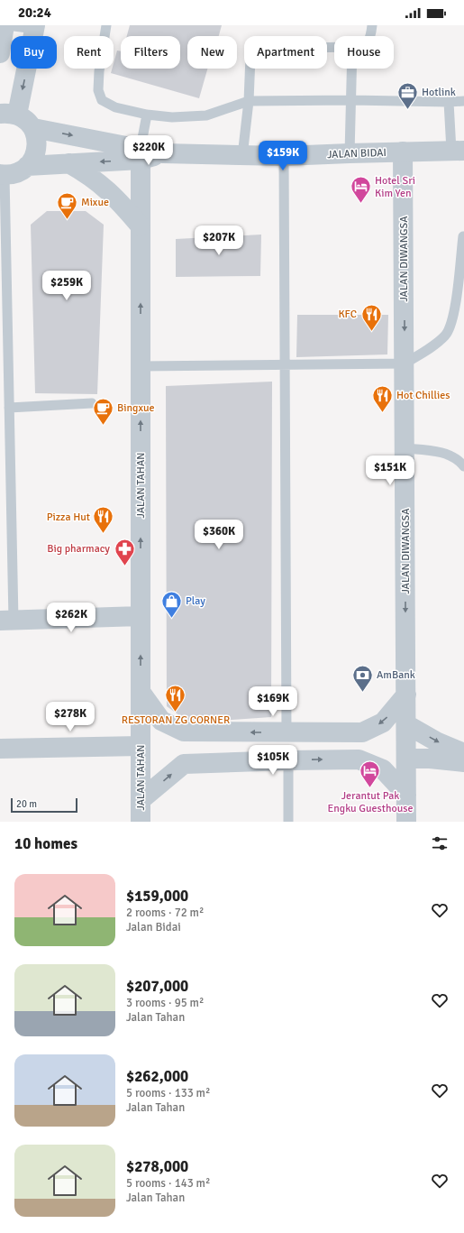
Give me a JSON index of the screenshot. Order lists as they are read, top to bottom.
{
  "streets": {
    "street": ["JALAN BIDAI", "JALAN DIWANGSA", "JALAN TAHAN"]
  },
  "crossings": [
    ["JALAN BIDAI", "JALAN DIWANGSA"],
    ["JALAN BIDAI", "JALAN TAHAN"]
  ],
  "one_way": ["JALAN DIWANGSA", "JALAN TAHAN"],
  "places": {
    "office": ["Hotlink"],
    "hotel": ["Hotel Sri Kim Yen", "Jerantut Pak Engku Guesthouse"],
    "cafe": ["Mixue", "Bingxue"],
    "restaurant": [
      "KFC",
      "Hot Chillies",
      "Pizza Hut",
      "RESTORAN ZG CORNER"
    ],
    "pharmacy": ["Big pharmacy"],
    "shop": ["Play"],
    "bank": ["AmBank"]
  },
  "scale_bar": "20 m",
  "page": {
    "status": "20:24",
    "chip": [
      "Buy",
      "Rent",
      "Filters",
      "New",
      "Apartment",
      "House"
    ],
    "price": [
      "$220K",
      "$159K",
      "$207K",
      "$259K",
      "$151K",
      "$360K",
      "$262K",
      "$169K",
      "$278K",
      "$105K"
    ],
    "scale": "20 m",
    "heading": "10 homes",
    "list": [
      {
        "name": "$159,000",
        "note": "2 rooms · 72 m² · Jalan Bidai"
      },
      {
        "name": "$207,000",
        "note": "3 rooms · 95 m² · Jalan Tahan"
      },
      {
        "name": "$262,000",
        "note": "5 rooms · 133 m² · Jalan Tahan"
      },
      {
        "name": "$278,000",
        "note": "5 rooms · 143 m² · Jalan Tahan"
      }
    ]
  }
}
